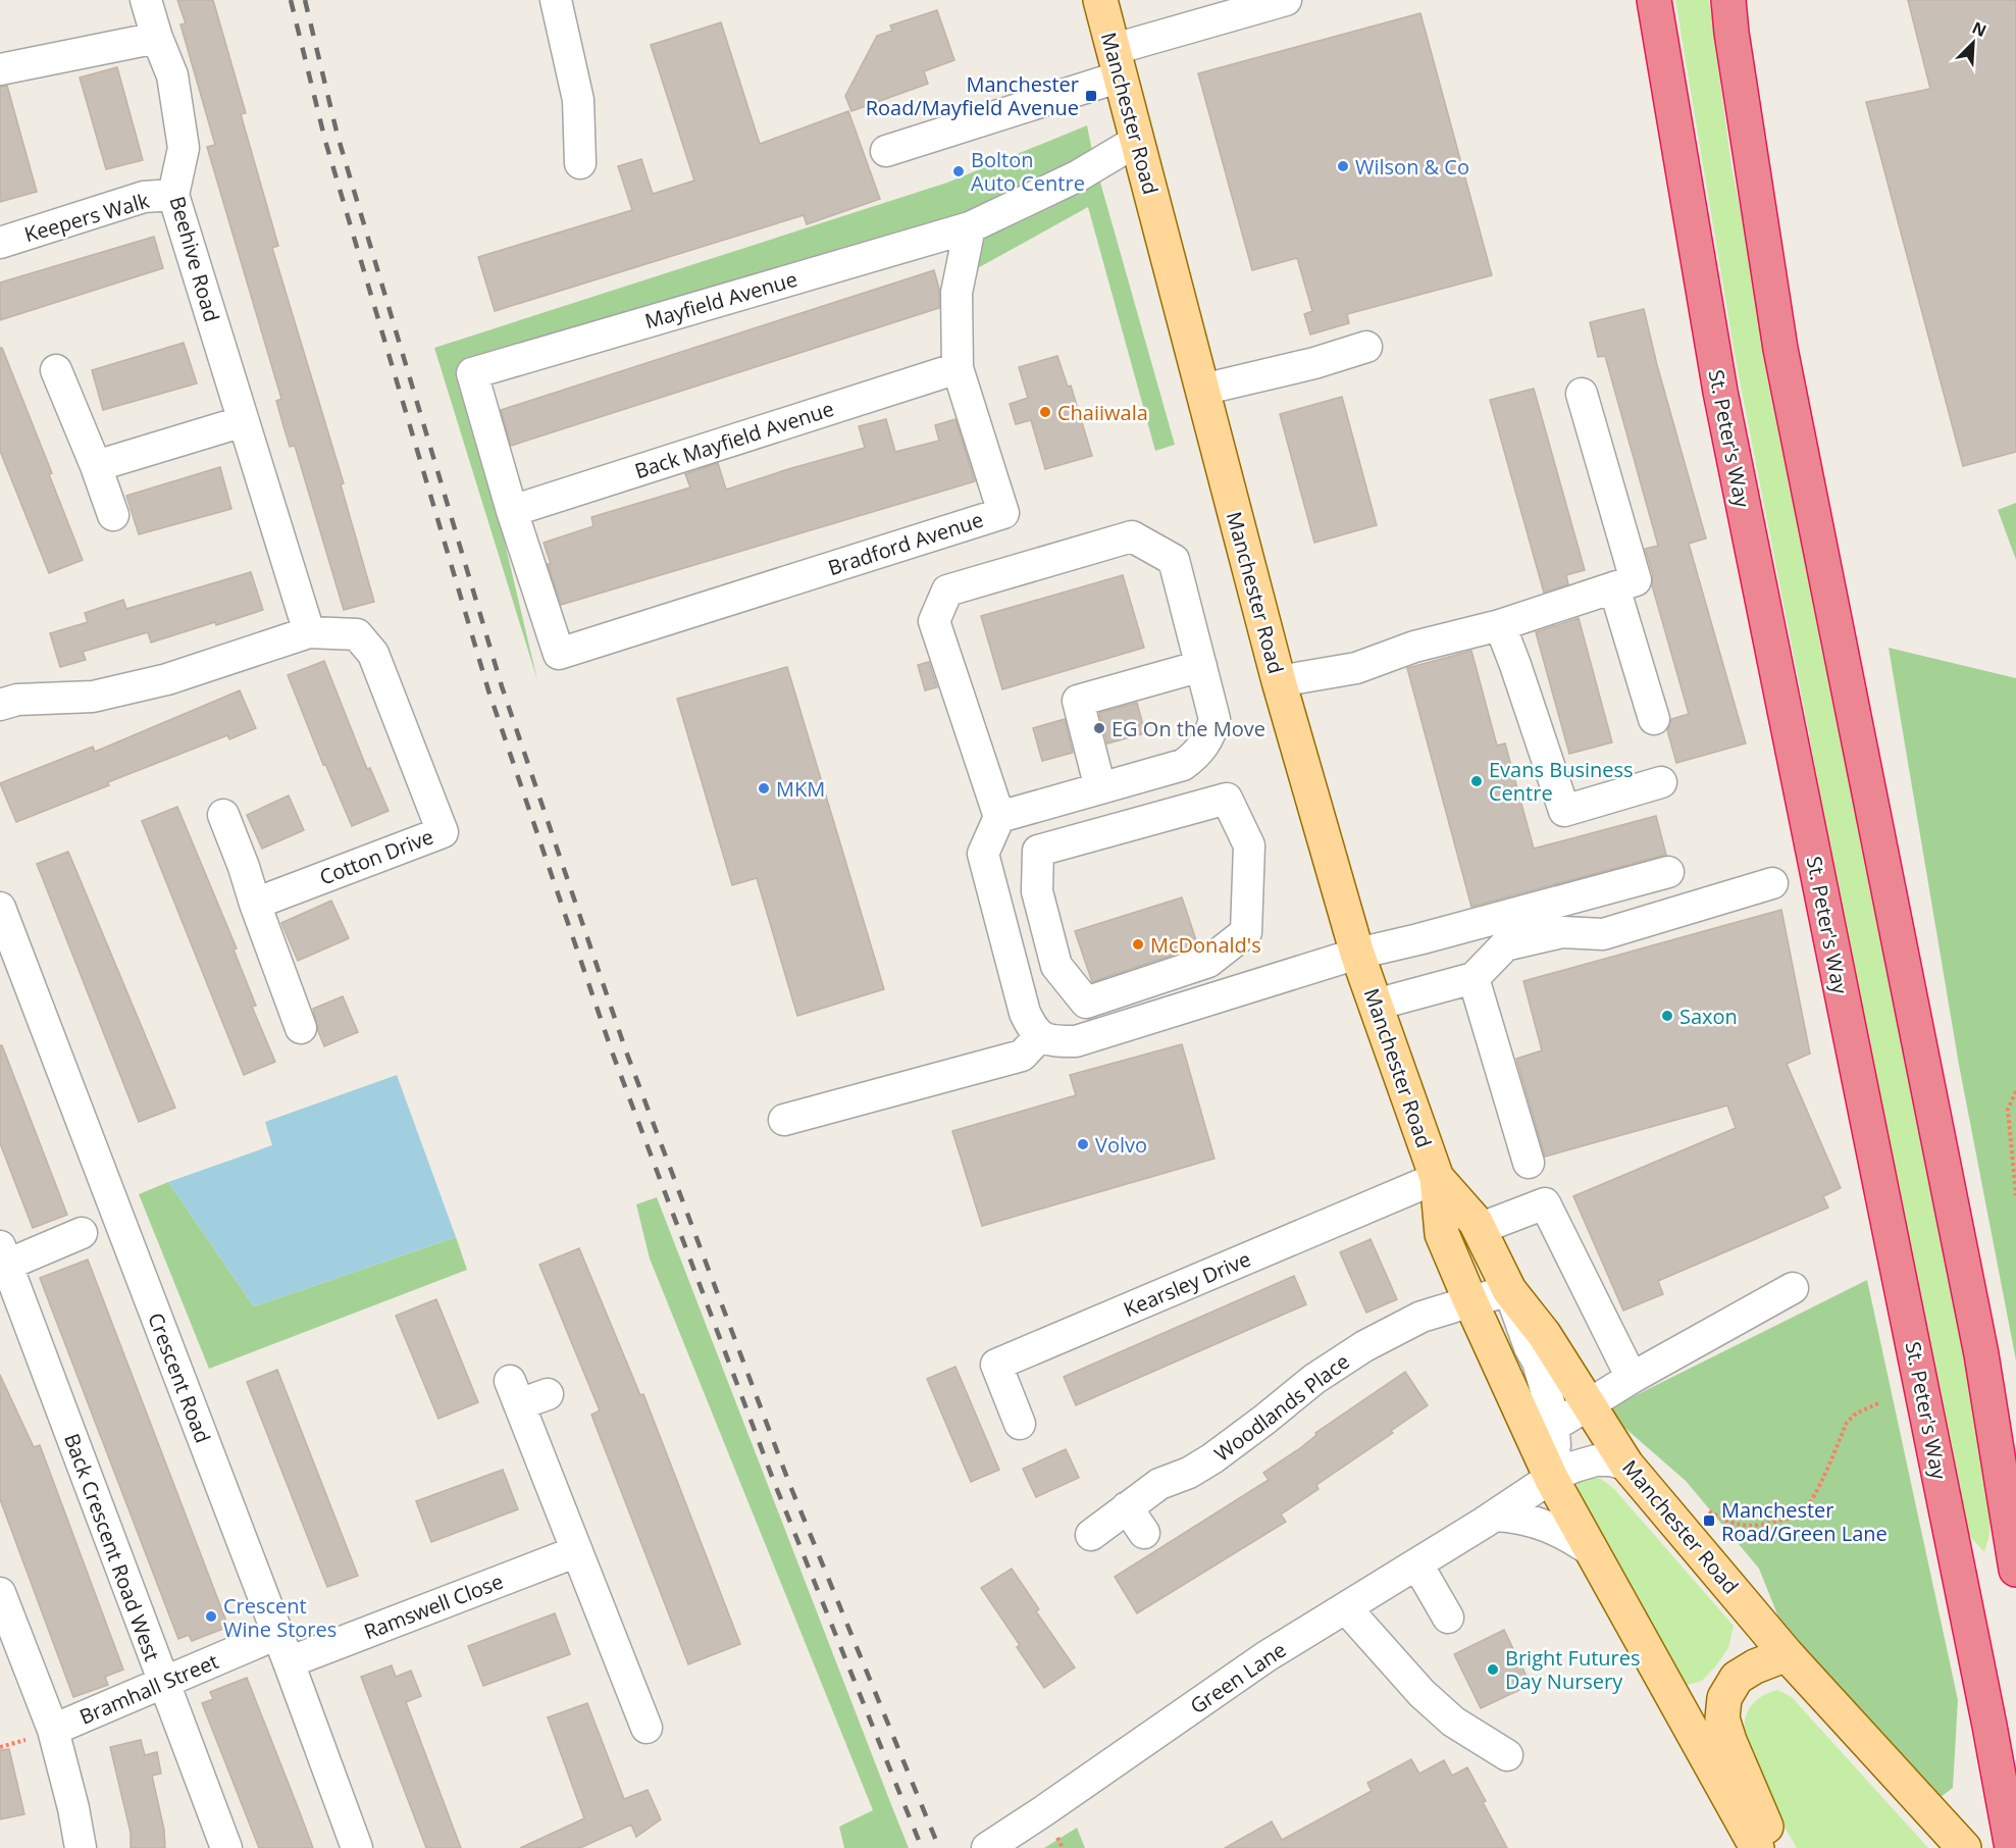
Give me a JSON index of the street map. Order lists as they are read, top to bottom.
{
  "streets": {
    "highway": ["St. Peter's Way"],
    "main road": ["Manchester Road"],
    "street": [
      "Keepers Walk",
      "Beehive Road",
      "Mayfield Avenue",
      "Back Mayfield Avenue",
      "Bradford Avenue",
      "Cotton Drive",
      "Kearsley Drive",
      "Crescent Road",
      "Woodlands Place",
      "Back Crescent Road West",
      "Ramswell Close",
      "Green Lane",
      "Bramhall Street"
    ]
  },
  "crossings": [
    ["Manchester Road", "Kearsley Drive"],
    ["Manchester Road", "Woodlands Place"],
    ["Manchester Road", "Green Lane"],
    ["Keepers Walk", "Beehive Road"],
    ["Beehive Road", "Cotton Drive"],
    ["Mayfield Avenue", "Back Mayfield Avenue"],
    ["Mayfield Avenue", "Bradford Avenue"],
    ["Back Mayfield Avenue", "Bradford Avenue"],
    ["Crescent Road", "Ramswell Close"],
    ["Crescent Road", "Bramhall Street"],
    ["Back Crescent Road West", "Bramhall Street"]
  ],
  "places": {
    "transit": ["Manchester Road/Mayfield Avenue", "Manchester Road/Green Lane"],
    "other": [
      "Wilson & Co",
      "Bolton Auto Centre",
      "Chaiiwala",
      "EG On the Move",
      "Evans Business Centre",
      "MKM",
      "McDonald's",
      "Saxon",
      "Volvo",
      "Crescent Wine Stores",
      "Bright Futures Day Nursery"
    ]
  },
  "north": "top right"
}
